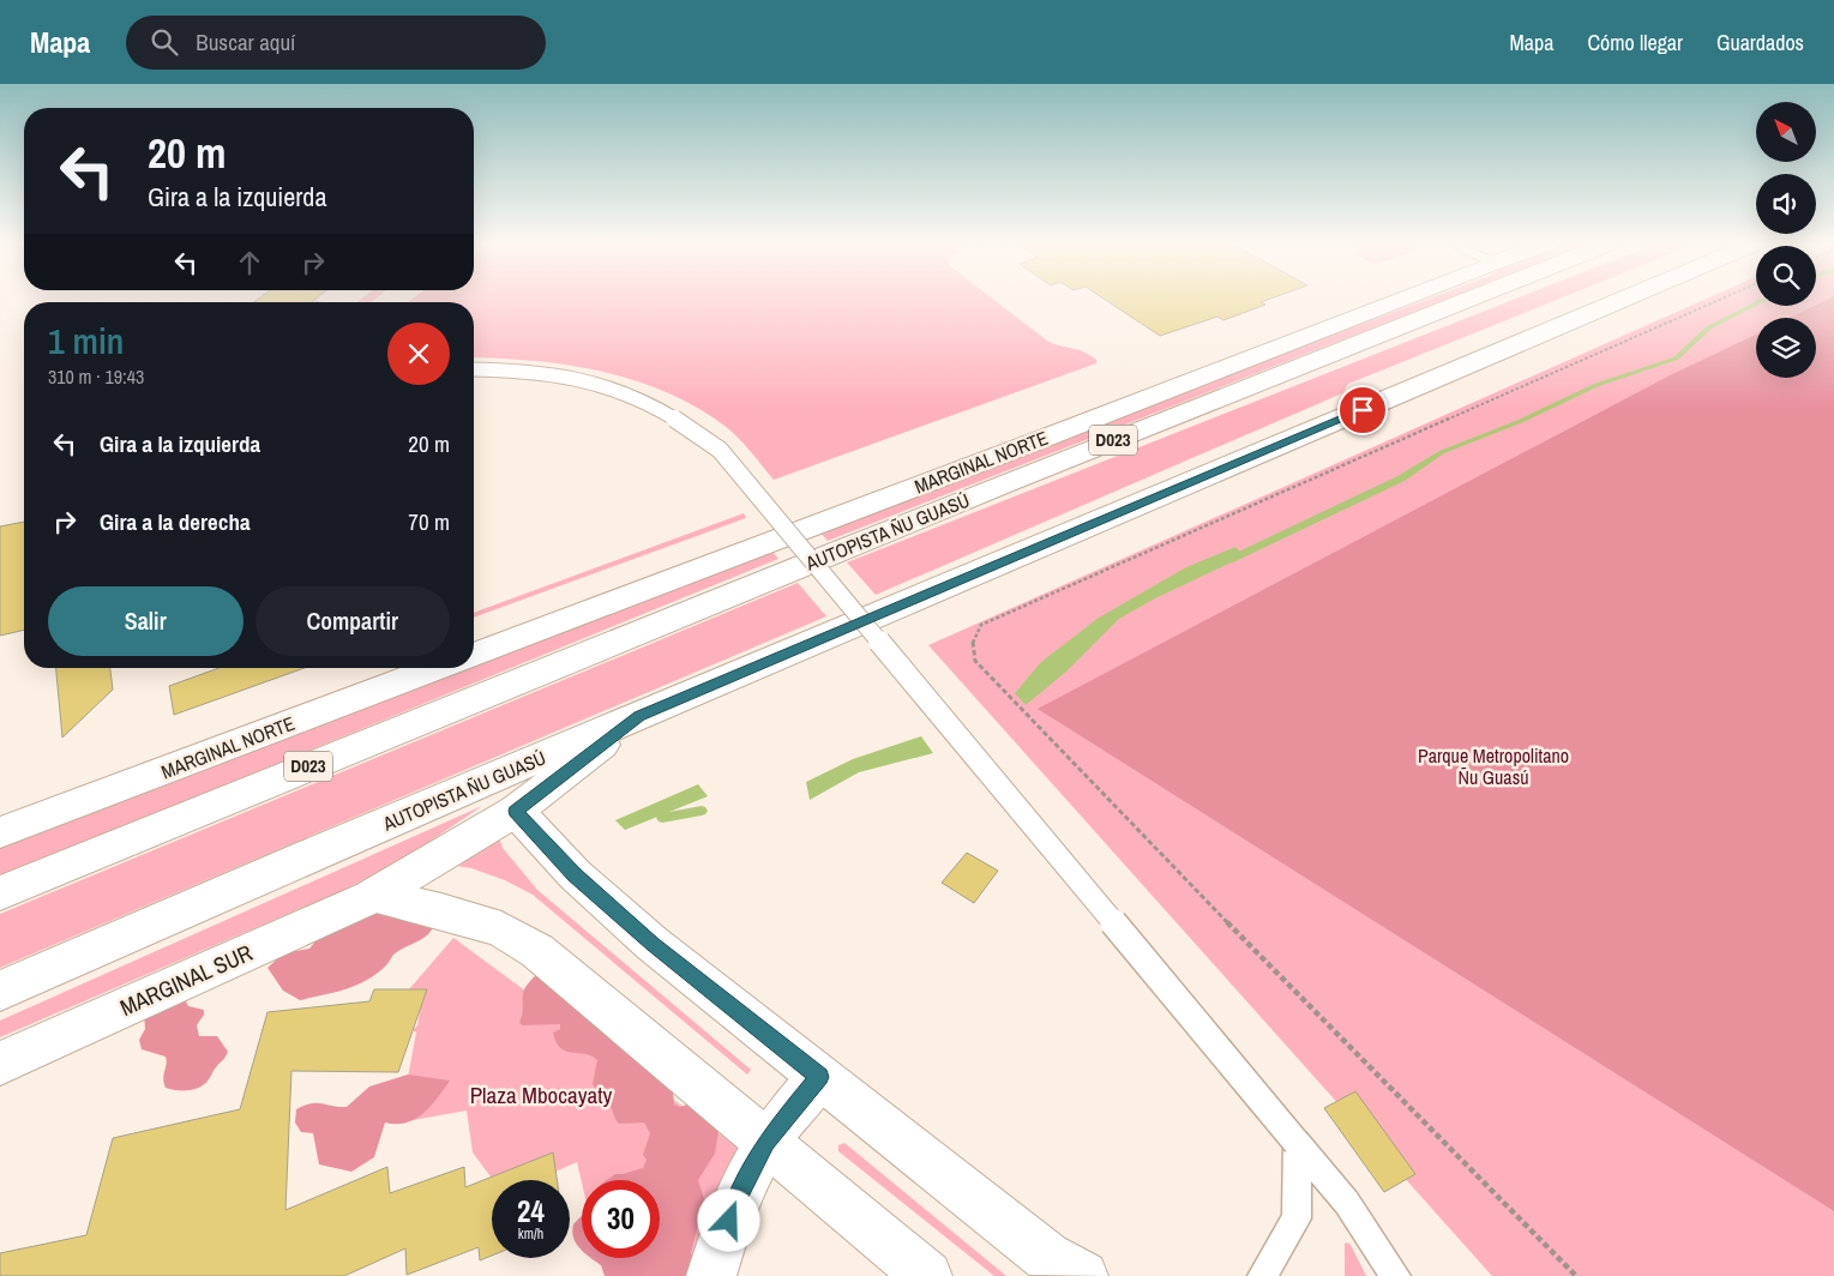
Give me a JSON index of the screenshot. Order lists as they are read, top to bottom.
{
  "streets": {
    "main road": [
      "D023",
      "MARGINAL NORTE",
      "AUTOPISTA ÑU GUASÚ",
      "MARGINAL SUR"
    ]
  },
  "crossings": [
    ["AUTOPISTA ÑU GUASÚ", "MARGINAL SUR"]
  ],
  "parks": ["Parque Metropolitano Ñu Guasú", "Plaza Mbocayaty"],
  "north": "top left",
  "page": {
    "header": "Mapa",
    "search": "Buscar aquí",
    "nav": ["Mapa", "Cómo llegar", "Guardados"],
    "turn": ["20 m", "Gira a la izquierda"],
    "heading": ["1 min", "310 m · 19:43"],
    "list": [
      {
        "name": "Gira a la izquierda",
        "value": "20 m"
      },
      {
        "name": "Gira a la derecha",
        "value": "70 m"
      }
    ],
    "buttons": ["Salir", "Compartir"],
    "speed": "24 km/h",
    "limit": "30"
  }
}
